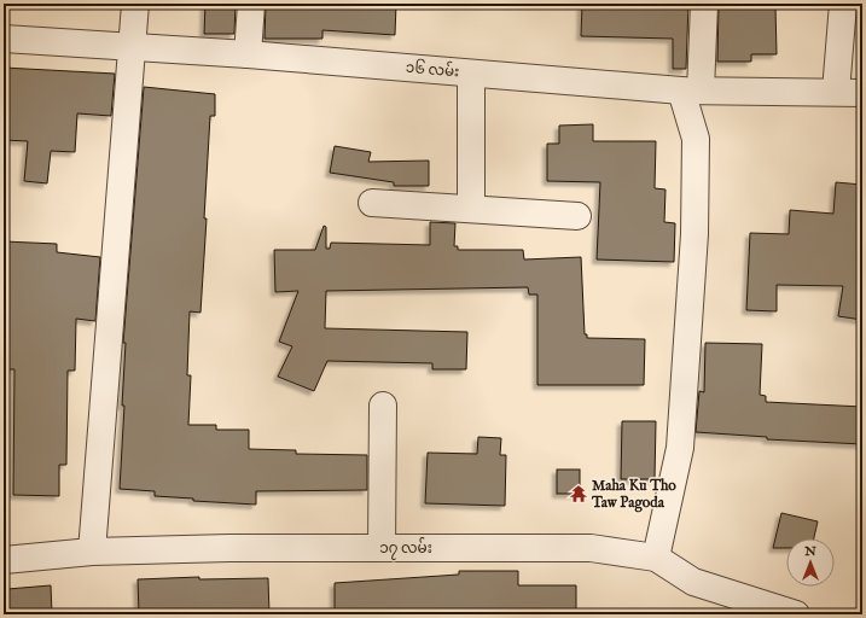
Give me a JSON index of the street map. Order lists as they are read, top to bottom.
{
  "streets": {
    "street": ["၁၆ လမ်း", "၁၇ လမ်း"]
  },
  "places": {
    "temple": ["Maha Ku Tho Taw Pagoda"]
  },
  "north": "top"
}
